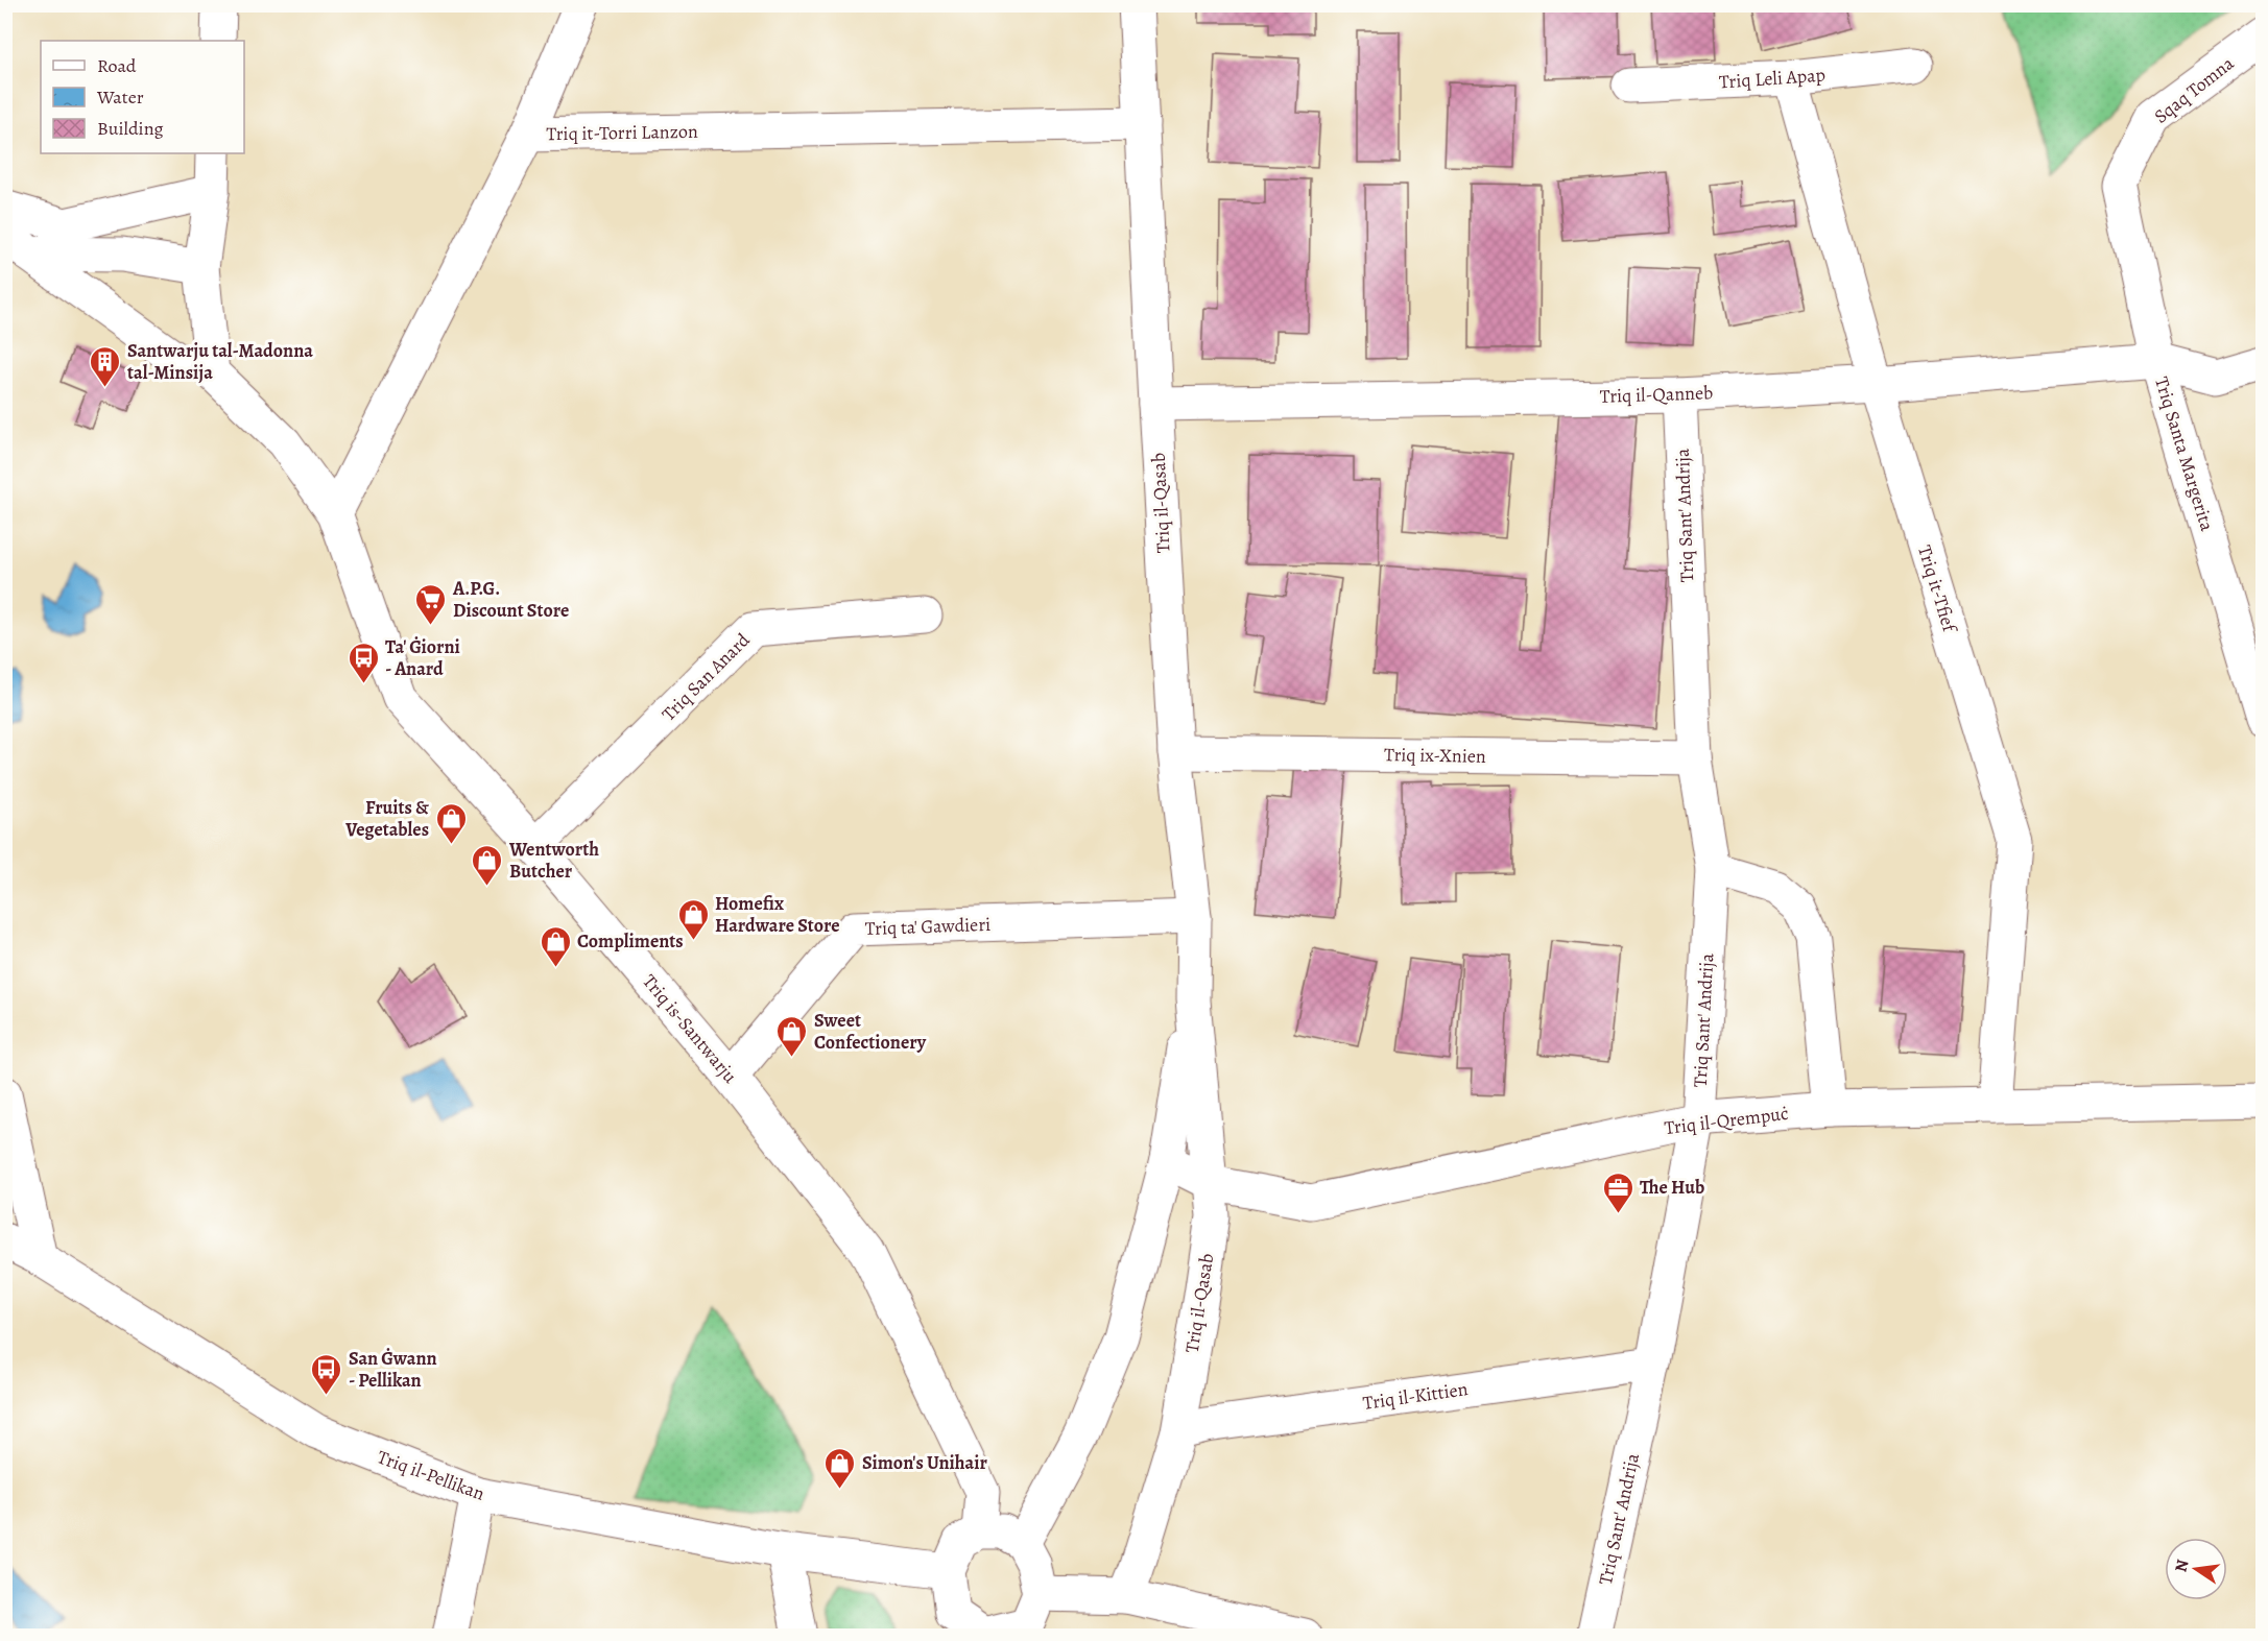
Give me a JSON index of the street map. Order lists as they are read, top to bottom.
{
  "streets": {
    "street": [
      "Triq Leli Apap",
      "Sqaq Tomna",
      "Triq it-Torri Lanzon",
      "Triq il-Qanneb",
      "Triq Santa Margerita",
      "Triq il-Qasab",
      "Triq Sant' Andrija",
      "Triq it-Tfief",
      "Triq San Anard",
      "Triq ix-Xnien",
      "Triq ta' Gawdieri",
      "Triq is-Santwarju",
      "Triq il-Qrempuċ",
      "Triq il-Kittien",
      "Triq il-Pellikan"
    ]
  },
  "crossings": [
    ["Triq Leli Apap", "Triq it-Tfief"],
    ["Sqaq Tomna", "Triq Santa Margerita"],
    ["Triq it-Torri Lanzon", "Triq il-Qasab"],
    ["Triq it-Torri Lanzon", "Triq is-Santwarju"],
    ["Triq il-Qanneb", "Triq Santa Margerita"],
    ["Triq il-Qanneb", "Triq il-Qasab"],
    ["Triq il-Qanneb", "Triq Sant' Andrija"],
    ["Triq il-Qanneb", "Triq it-Tfief"],
    ["Triq il-Qasab", "Triq ix-Xnien"],
    ["Triq il-Qasab", "Triq ta' Gawdieri"],
    ["Triq il-Qasab", "Triq is-Santwarju"],
    ["Triq il-Qasab", "Triq il-Qrempuċ"],
    ["Triq il-Qasab", "Triq il-Kittien"],
    ["Triq il-Qasab", "Triq il-Pellikan"],
    ["Triq Sant' Andrija", "Triq ix-Xnien"],
    ["Triq Sant' Andrija", "Triq il-Qrempuċ"],
    ["Triq Sant' Andrija", "Triq il-Kittien"],
    ["Triq it-Tfief", "Triq il-Qrempuċ"],
    ["Triq San Anard", "Triq is-Santwarju"],
    ["Triq ta' Gawdieri", "Triq is-Santwarju"],
    ["Triq is-Santwarju", "Triq il-Pellikan"]
  ],
  "places": {
    "building": ["Santwarju tal-Madonna tal-Minsija"],
    "supermarket": ["A.P.G. Discount Store"],
    "bus stop": ["Ta' Ġiorni - Anard", "San Ġwann - Pellikan"],
    "shop": [
      "Fruits & Vegetables",
      "Wentworth Butcher",
      "Homefix Hardware Store",
      "Compliments",
      "Sweet Confectionery",
      "Simon's Unihair"
    ],
    "office": ["The Hub"]
  },
  "legend": ["Road", "Water", "Building"],
  "north": "left"
}
